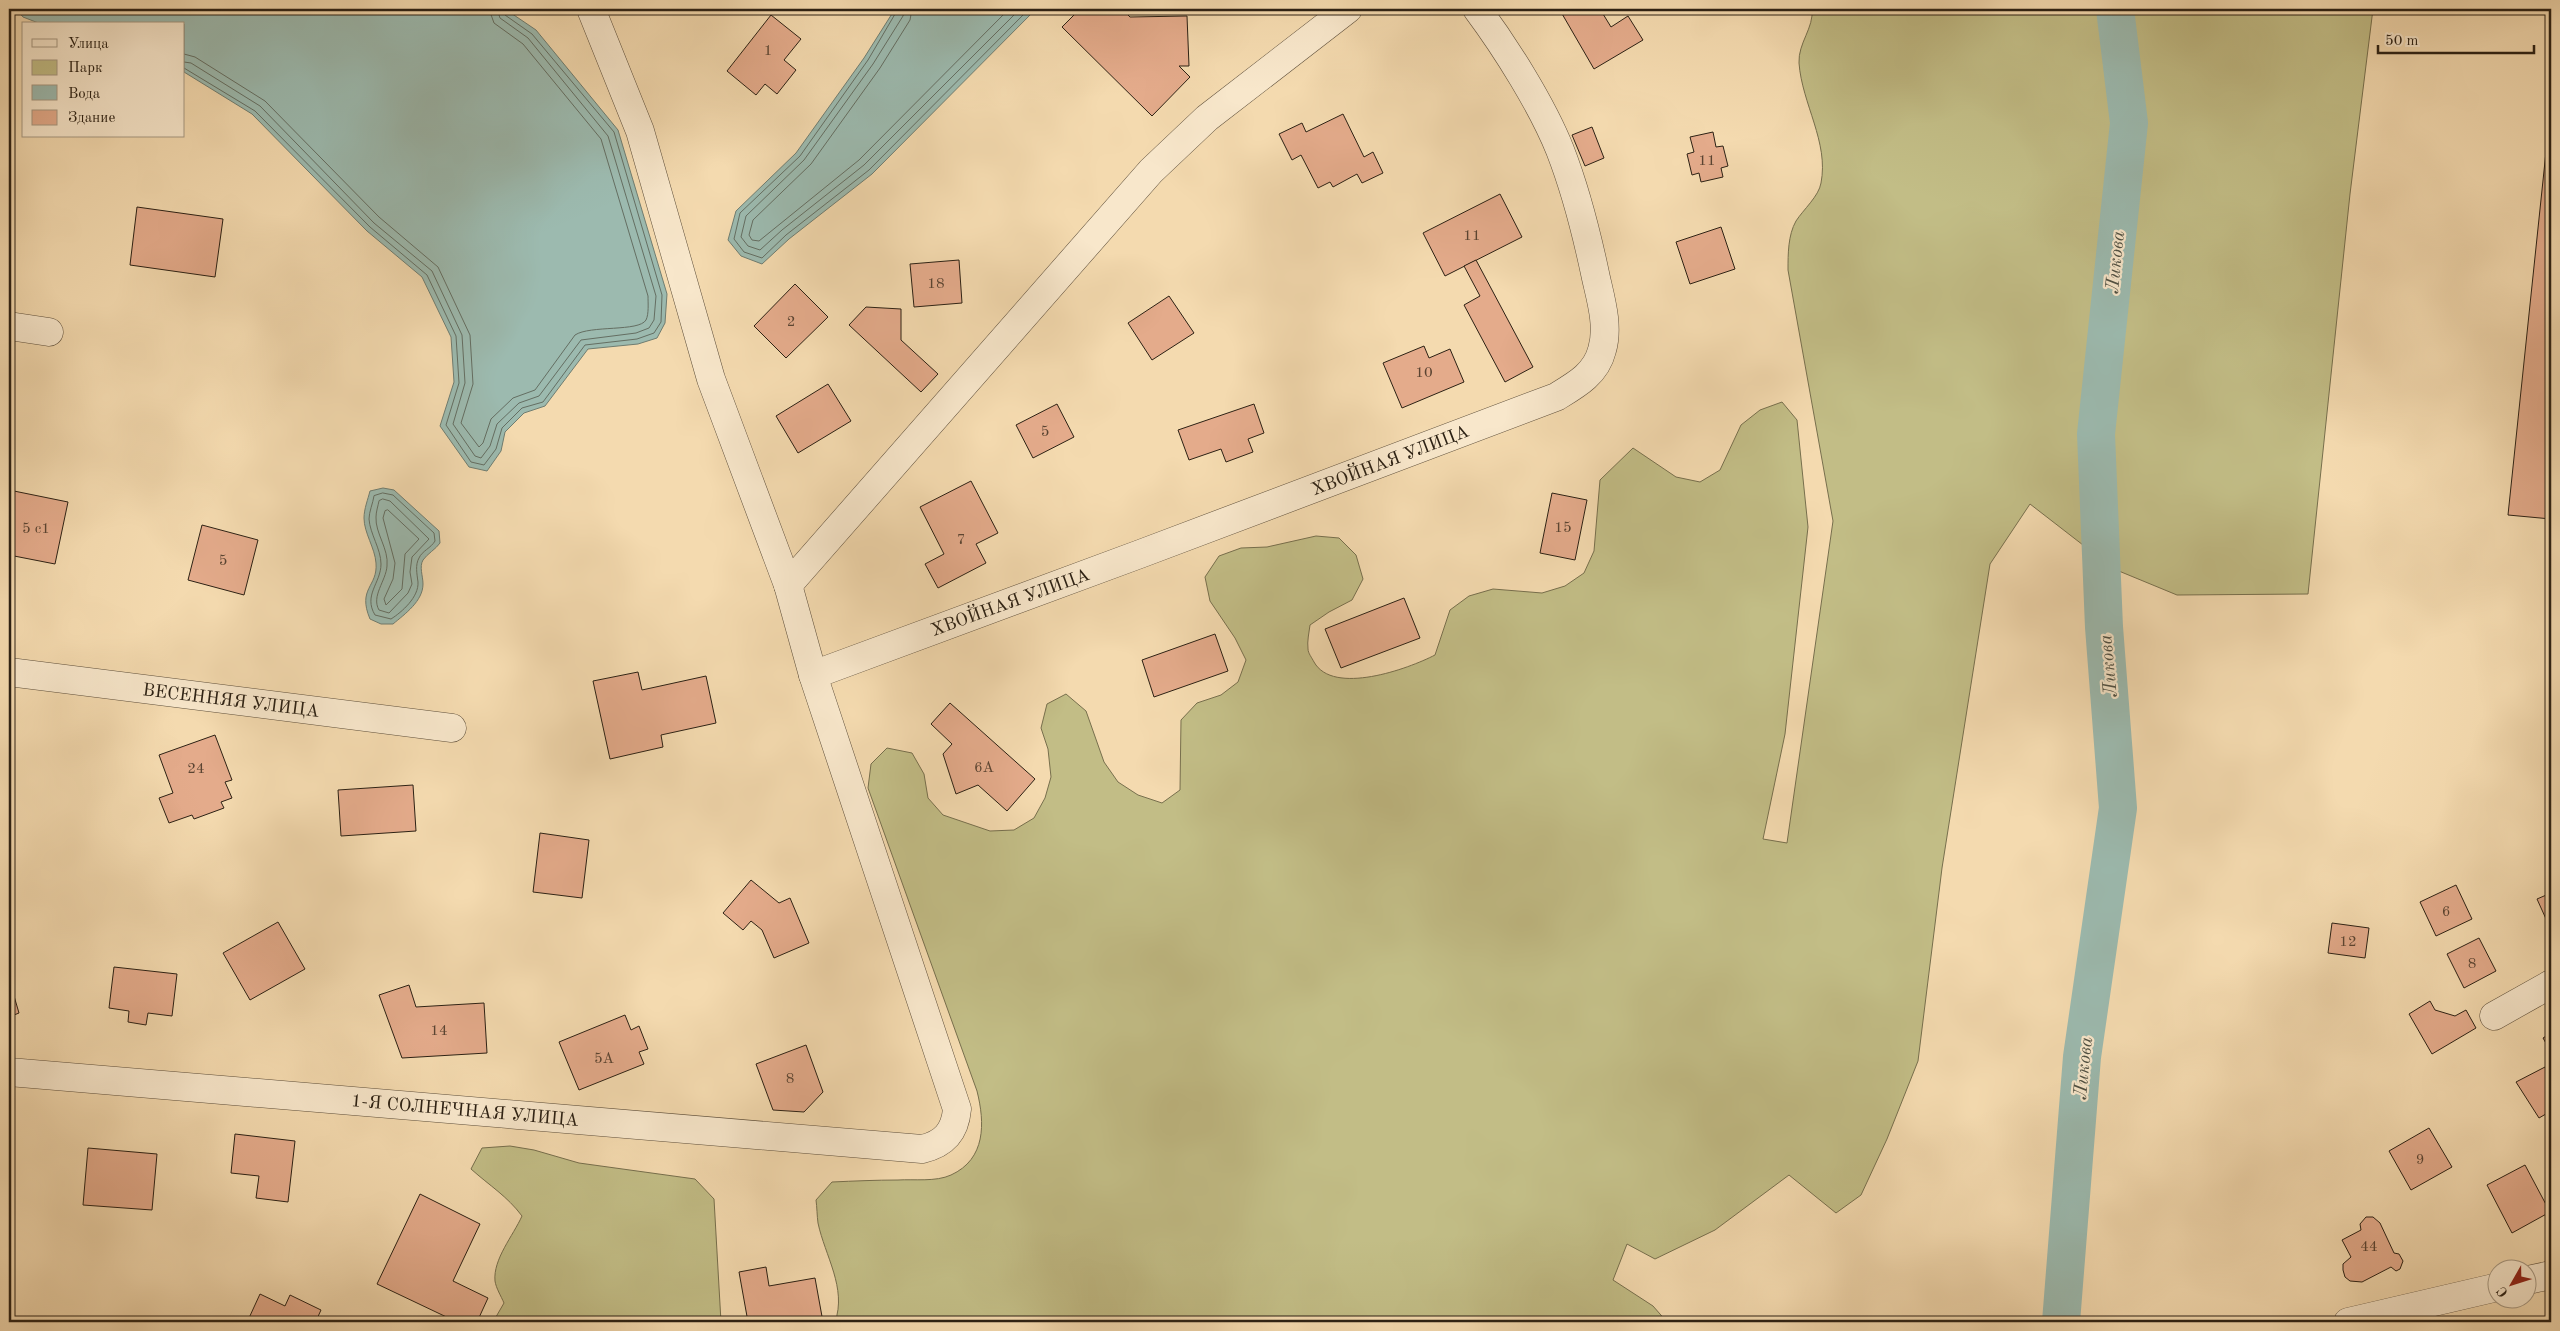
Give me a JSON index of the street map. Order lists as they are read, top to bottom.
{
  "streets": {
    "street": ["ХВОЙНАЯ УЛИЦА", "ВЕСЕННЯЯ УЛИЦА", "1-Я СОЛНЕЧНАЯ УЛИЦА"]
  },
  "crossings": [
    ["ХВОЙНАЯ УЛИЦА", "1-Я СОЛНЕЧНАЯ УЛИЦА"]
  ],
  "water": ["Ликова"],
  "house_numbers": [
    "1",
    "11",
    "11",
    "18",
    "2",
    "10",
    "5",
    "15",
    "5 с1",
    "7",
    "5",
    "6А",
    "24",
    "6",
    "12",
    "8",
    "14",
    "5А",
    "8",
    "9",
    "44"
  ],
  "legend": [
    "Улица",
    "Парк",
    "Вода",
    "Здание"
  ],
  "scale_bar": "50 m",
  "north": "bottom left"
}
